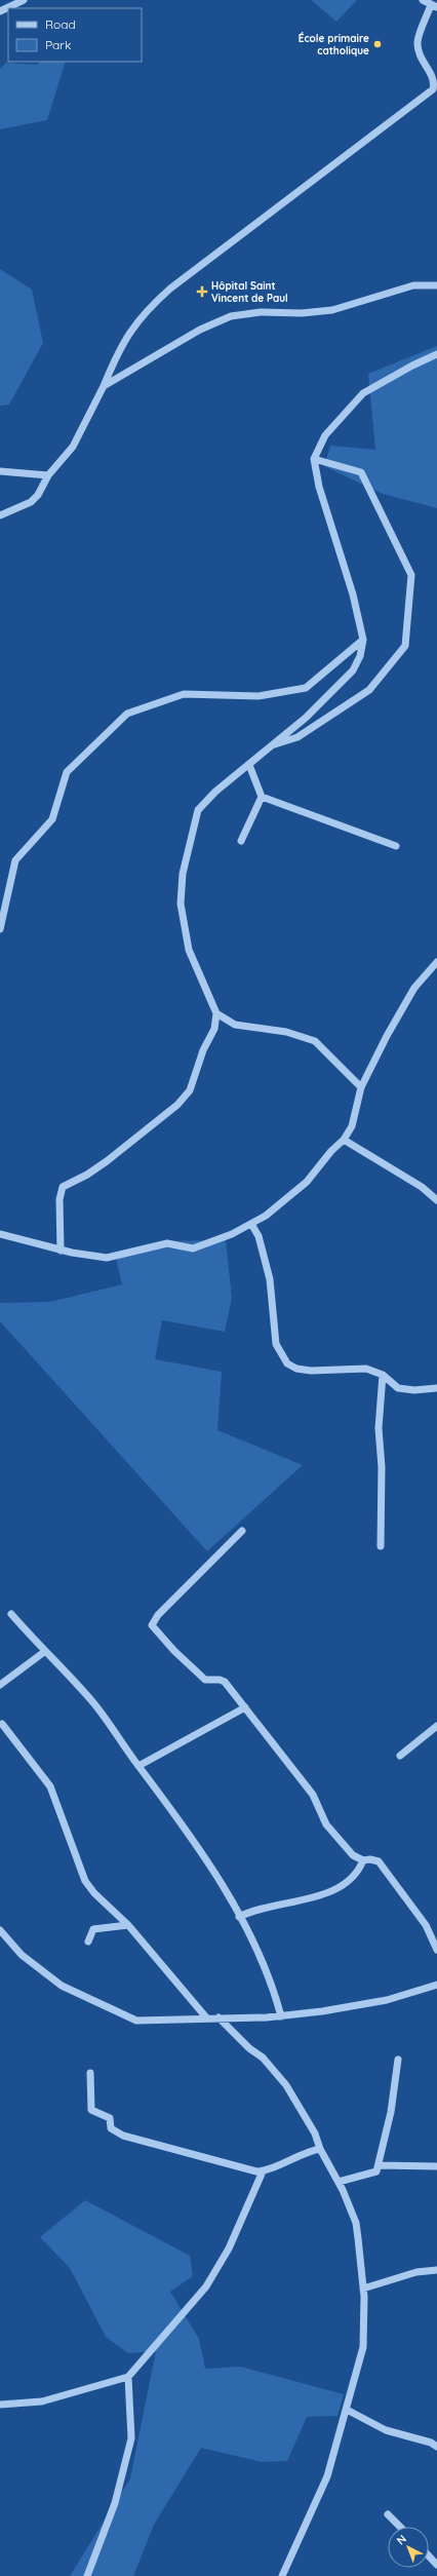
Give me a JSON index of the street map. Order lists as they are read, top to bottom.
{
  "places": {
    "other": ["École primaire catholique"],
    "health": ["Hôpital Saint Vincent de Paul"]
  },
  "legend": ["Road", "Park"],
  "north": "top left"
}
